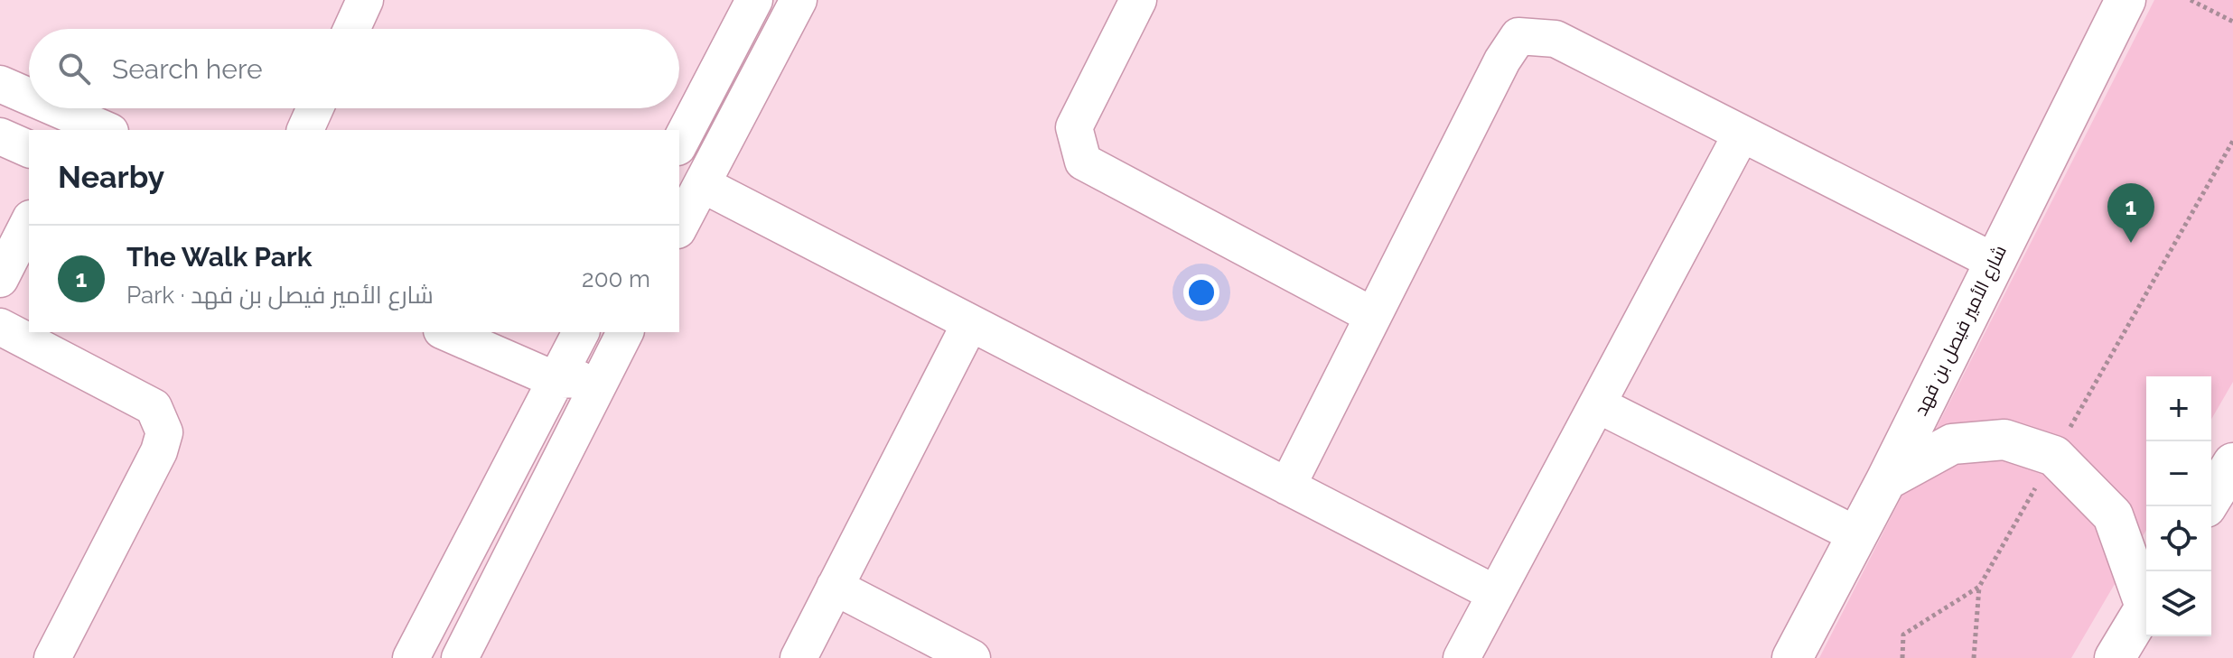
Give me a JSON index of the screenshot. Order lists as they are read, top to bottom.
{
  "streets": {
    "main road": ["شارع الأمير فيصل بن فهد"]
  },
  "page": {
    "search": "Search here",
    "heading": "Nearby",
    "pins": "1",
    "list": [
      {
        "mark": "1",
        "name": "The Walk Park",
        "note": "Park · شارع الأمير فيصل بن فهد",
        "value": "200 m"
      }
    ],
    "map_buttons": ["+", "−"]
  }
}
